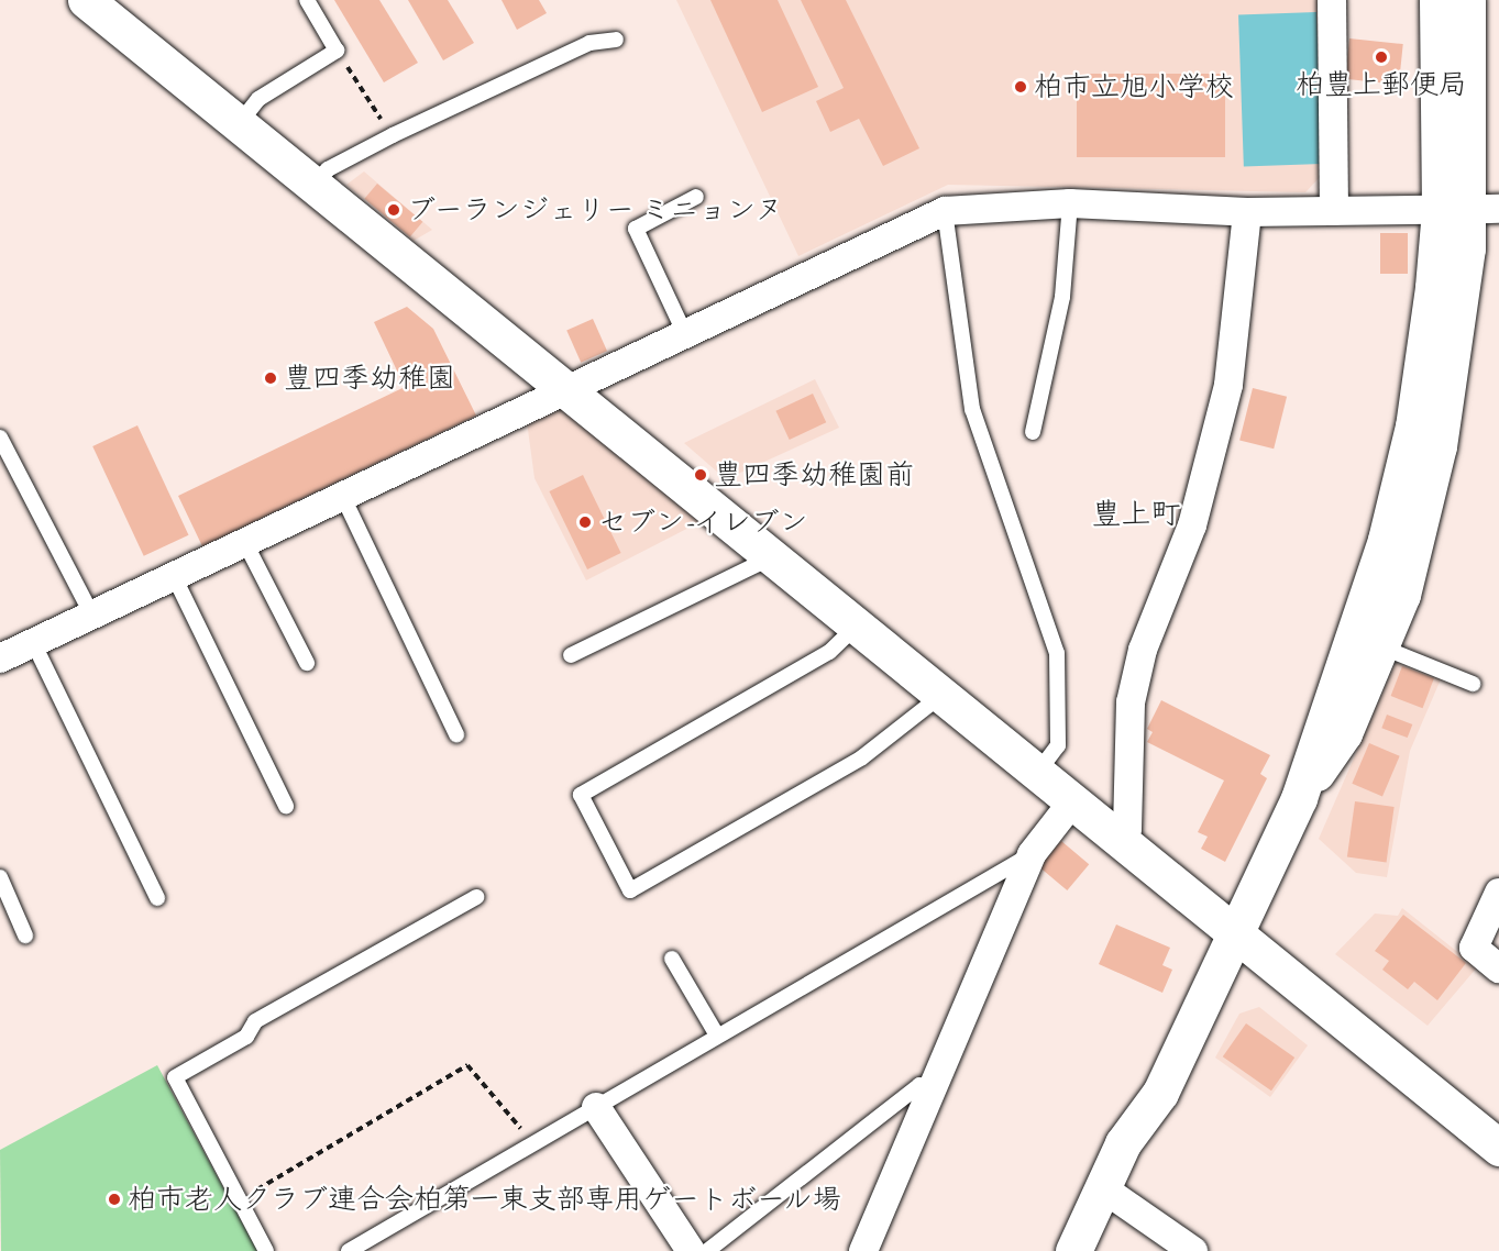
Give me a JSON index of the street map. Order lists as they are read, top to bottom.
{
  "districts": ["豊上町"],
  "places": [
    "柏豊上郵便局",
    "柏市立旭小学校",
    "ブーランジェリー ミニョンヌ",
    "豊四季幼稚園",
    "豊四季幼稚園前",
    "セブン-イレブン",
    "柏市老人クラブ連合会柏第一東支部専用ゲートボール場"
  ]
}
